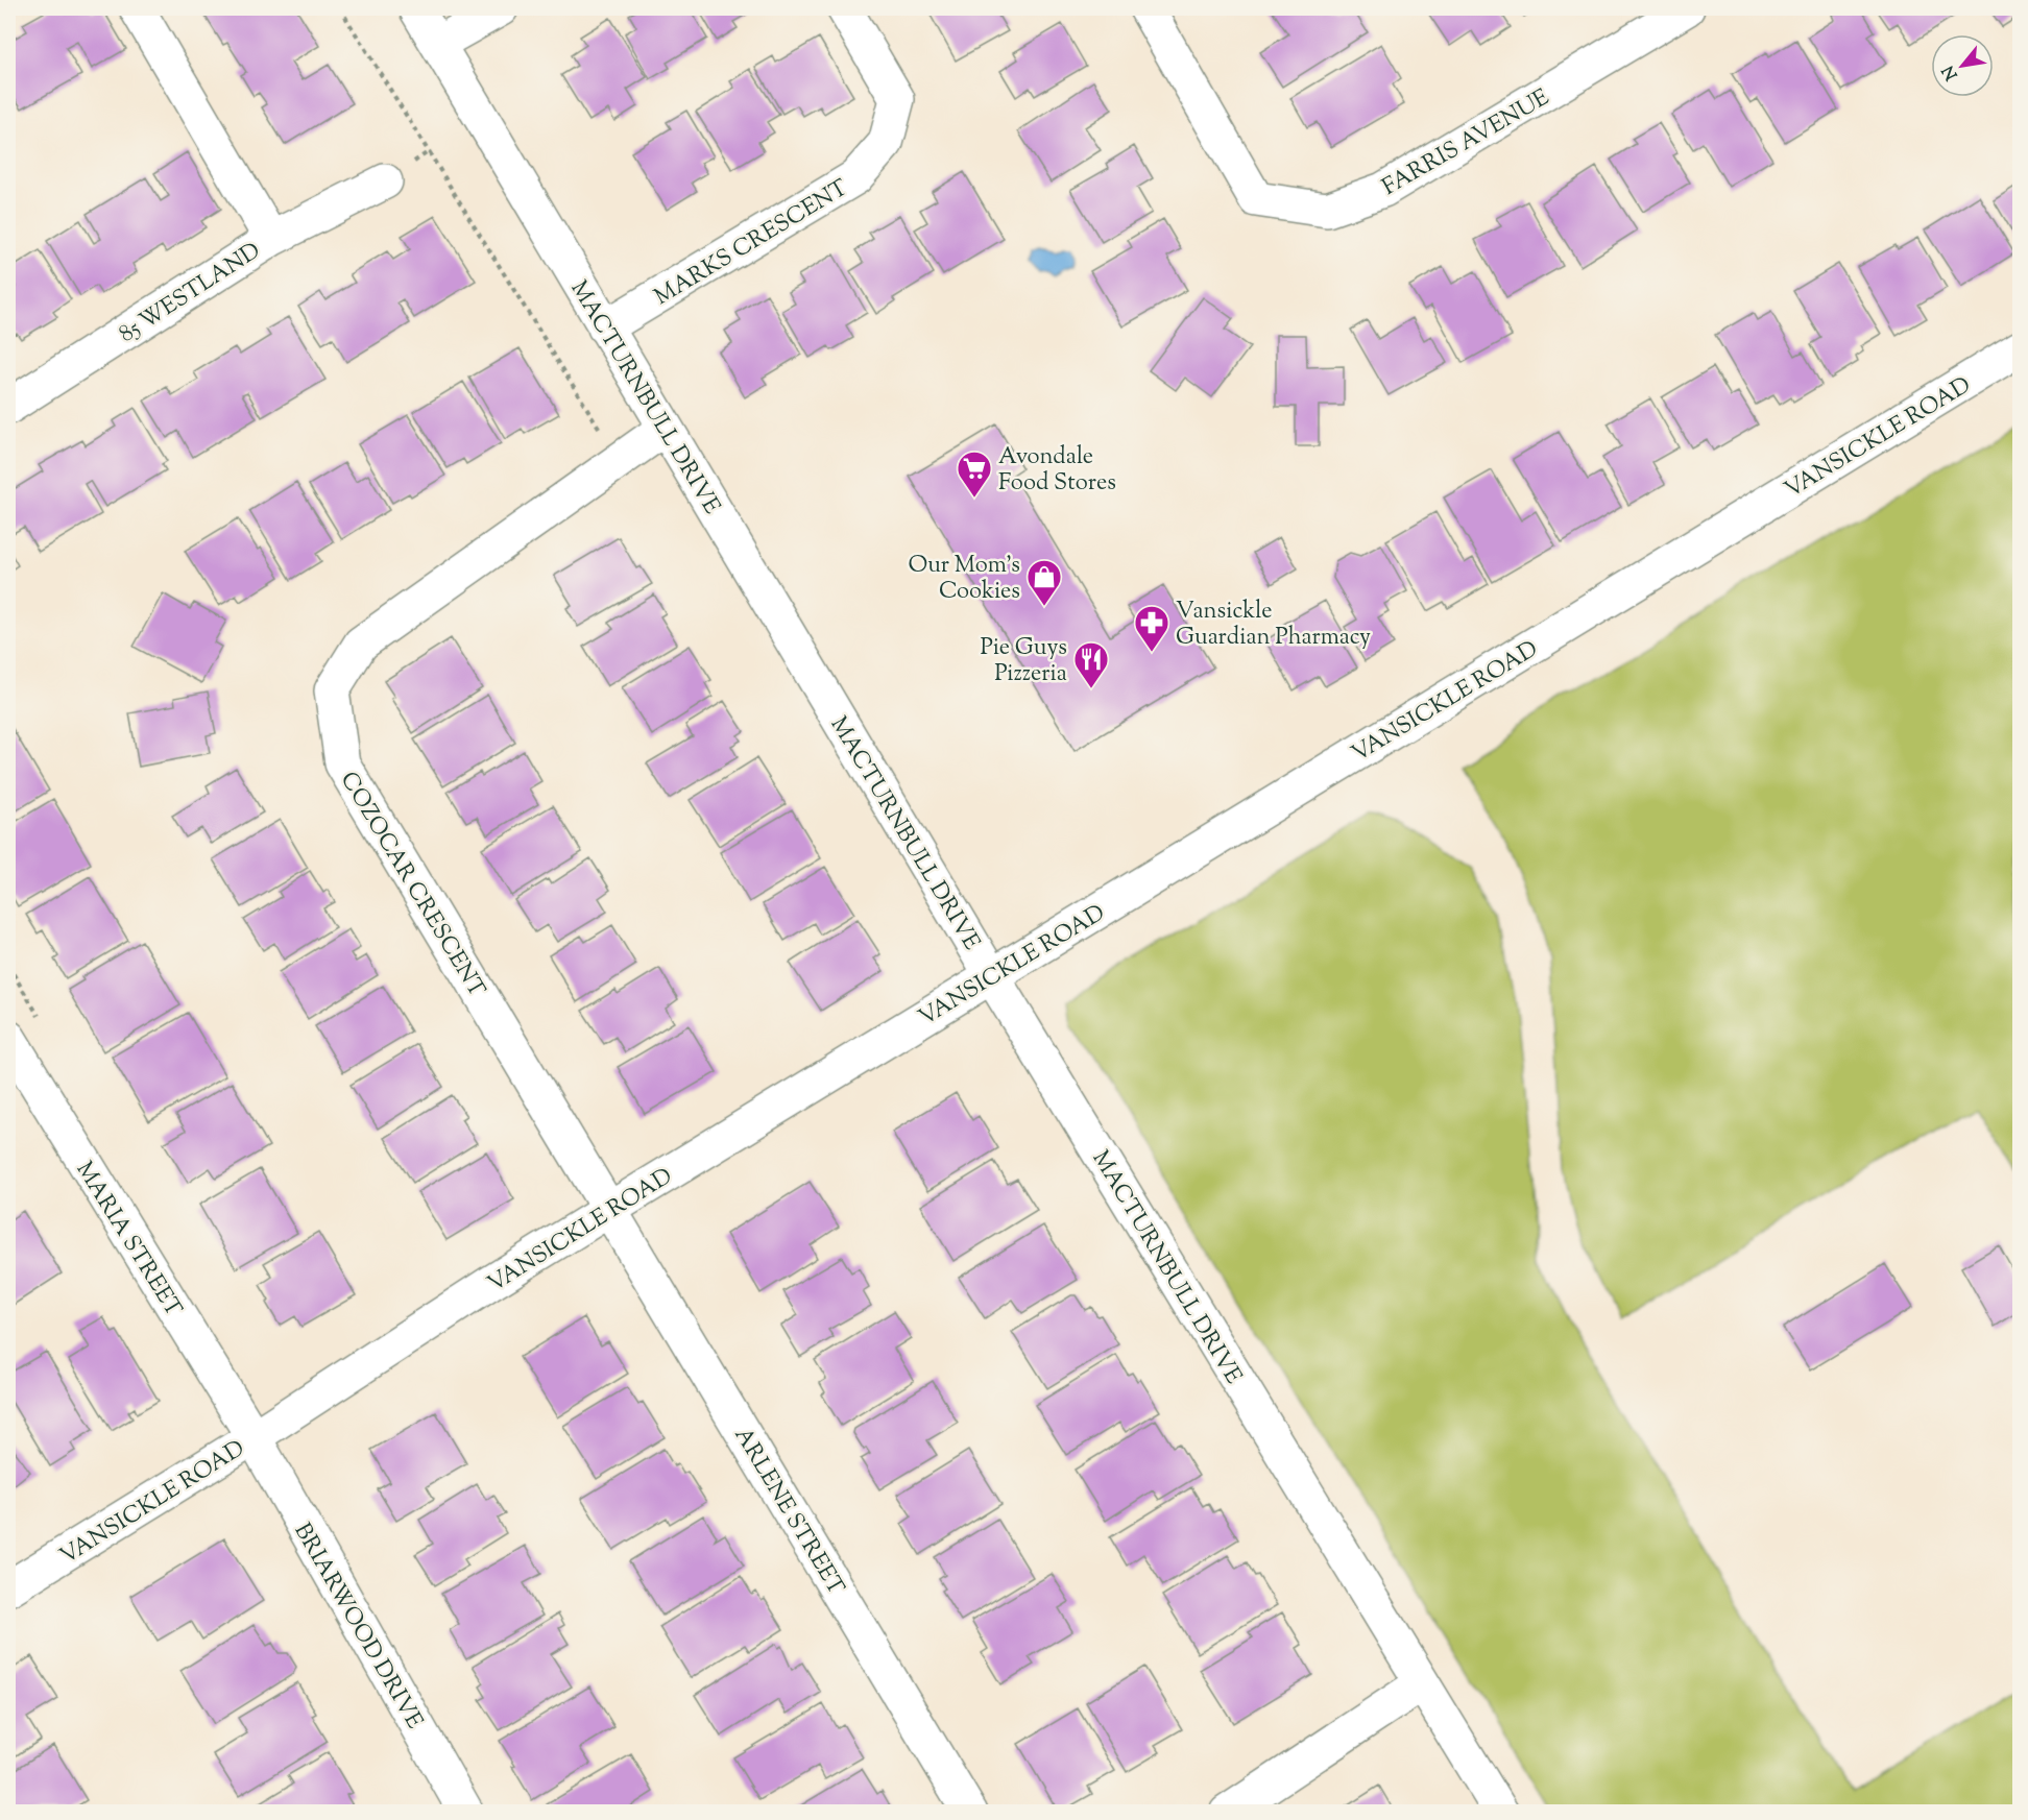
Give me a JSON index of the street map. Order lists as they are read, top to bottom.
{
  "streets": {
    "street": [
      "FARRIS AVENUE",
      "MARKS CRESCENT",
      "85 WESTLAND",
      "MACTURNBULL DRIVE",
      "VANSICKLE ROAD",
      "COZOCAR CRESCENT",
      "MARIA STREET",
      "ARLENE STREET",
      "BRIARWOOD DRIVE"
    ]
  },
  "crossings": [
    ["MARKS CRESCENT", "MACTURNBULL DRIVE"],
    ["MACTURNBULL DRIVE", "VANSICKLE ROAD"],
    ["MACTURNBULL DRIVE", "COZOCAR CRESCENT"],
    ["VANSICKLE ROAD", "COZOCAR CRESCENT"],
    ["VANSICKLE ROAD", "MARIA STREET"],
    ["VANSICKLE ROAD", "ARLENE STREET"],
    ["VANSICKLE ROAD", "BRIARWOOD DRIVE"],
    ["COZOCAR CRESCENT", "ARLENE STREET"],
    ["MARIA STREET", "BRIARWOOD DRIVE"]
  ],
  "places": {
    "supermarket": ["Avondale Food Stores"],
    "shop": ["Our Mom's Cookies"],
    "pharmacy": ["Vansickle Guardian Pharmacy"],
    "restaurant": ["Pie Guys Pizzeria"]
  },
  "north": "bottom left"
}
